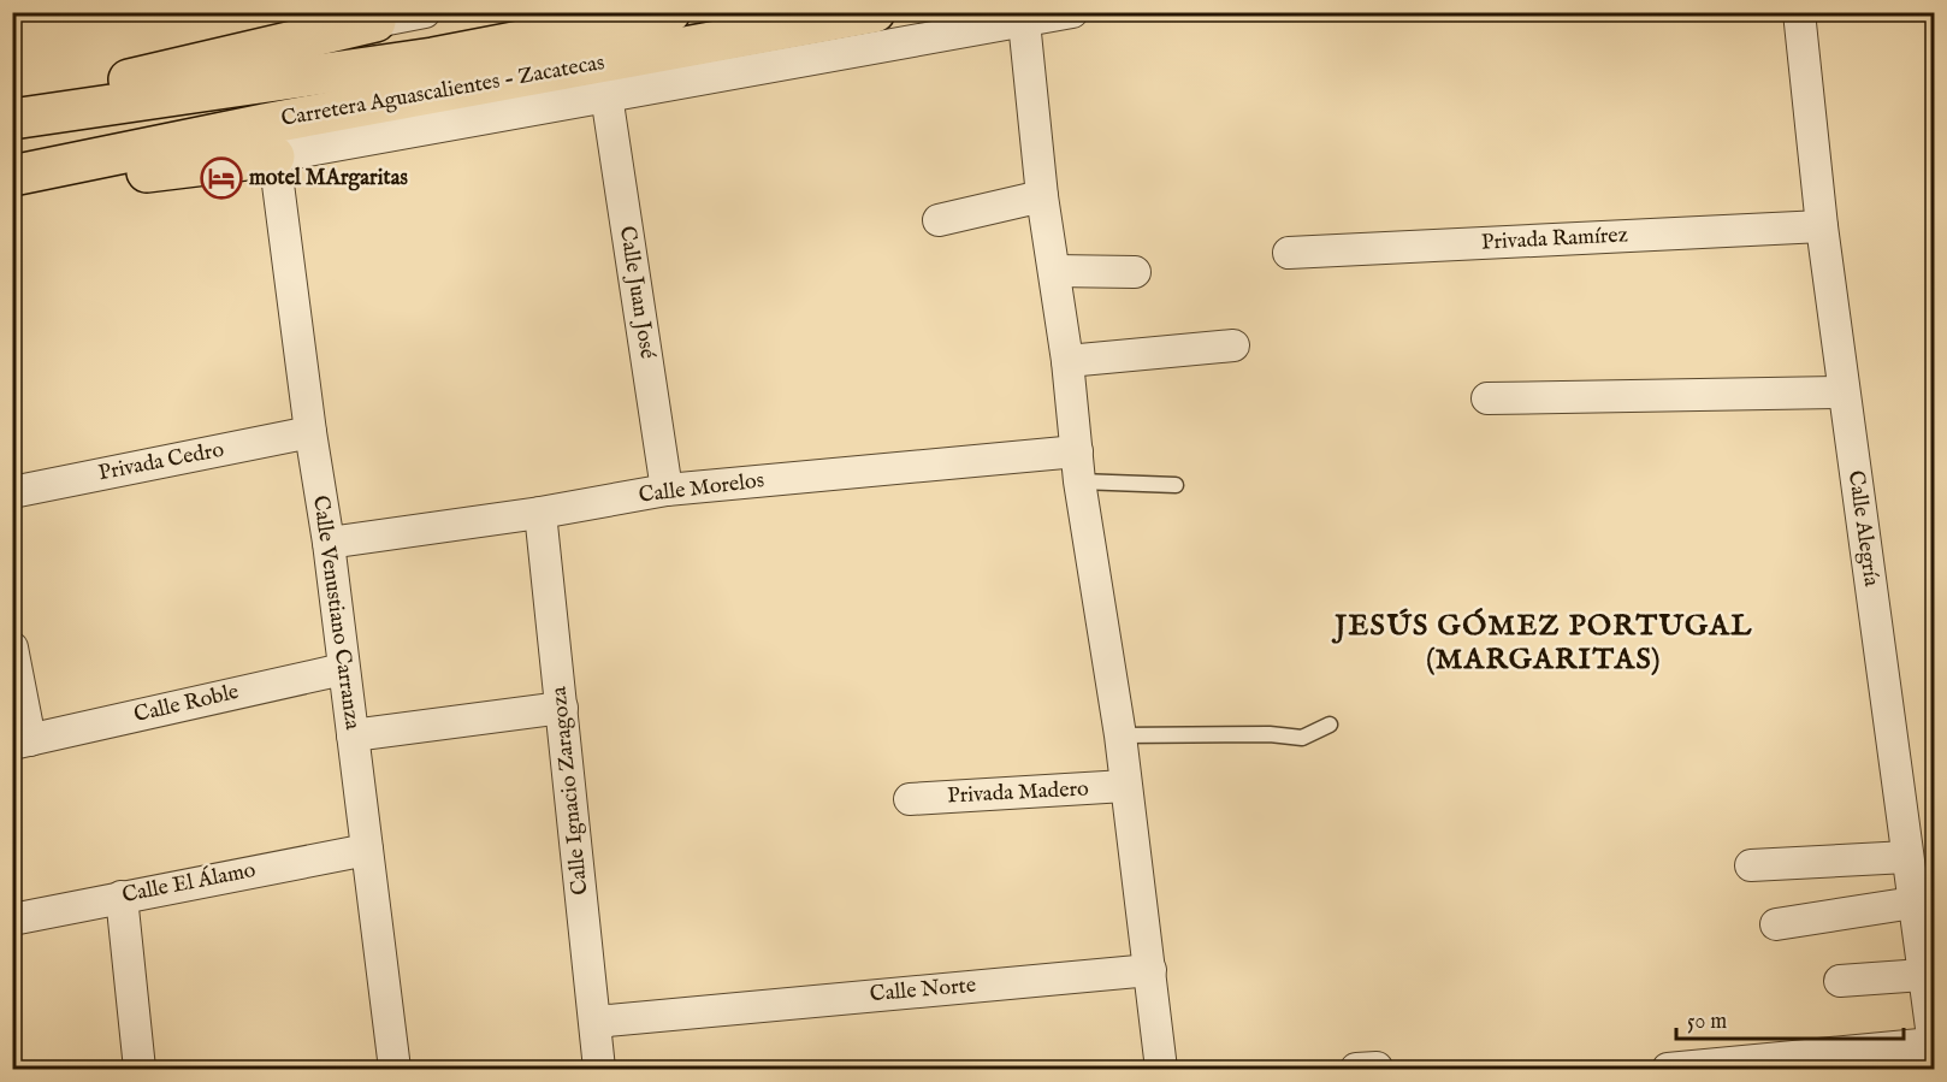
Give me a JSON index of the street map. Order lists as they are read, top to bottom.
{
  "streets": {
    "highway": ["Carretera Aguascalientes - Zacatecas"],
    "street": [
      "Privada Ramírez",
      "Calle Juan José",
      "Privada Cedro",
      "Calle Morelos",
      "Calle Alegría",
      "Calle Venustiano Carranza",
      "Calle Roble",
      "Calle Ignacio Zaragoza",
      "Privada Madero",
      "Calle El Álamo",
      "Calle Norte"
    ]
  },
  "crossings": [
    ["Privada Ramírez", "Calle Alegría"],
    ["Calle Juan José", "Calle Morelos"],
    ["Privada Cedro", "Calle Venustiano Carranza"],
    ["Calle Morelos", "Calle Venustiano Carranza"],
    ["Calle Morelos", "Calle Ignacio Zaragoza"],
    ["Calle Venustiano Carranza", "Calle Roble"],
    ["Calle Venustiano Carranza", "Calle El Álamo"],
    ["Calle Ignacio Zaragoza", "Calle Norte"]
  ],
  "districts": ["JESÚS GÓMEZ PORTUGAL (MARGARITAS)"],
  "places": {
    "hotel": ["motel MArgaritas"]
  },
  "scale_bar": "50 m"
}
